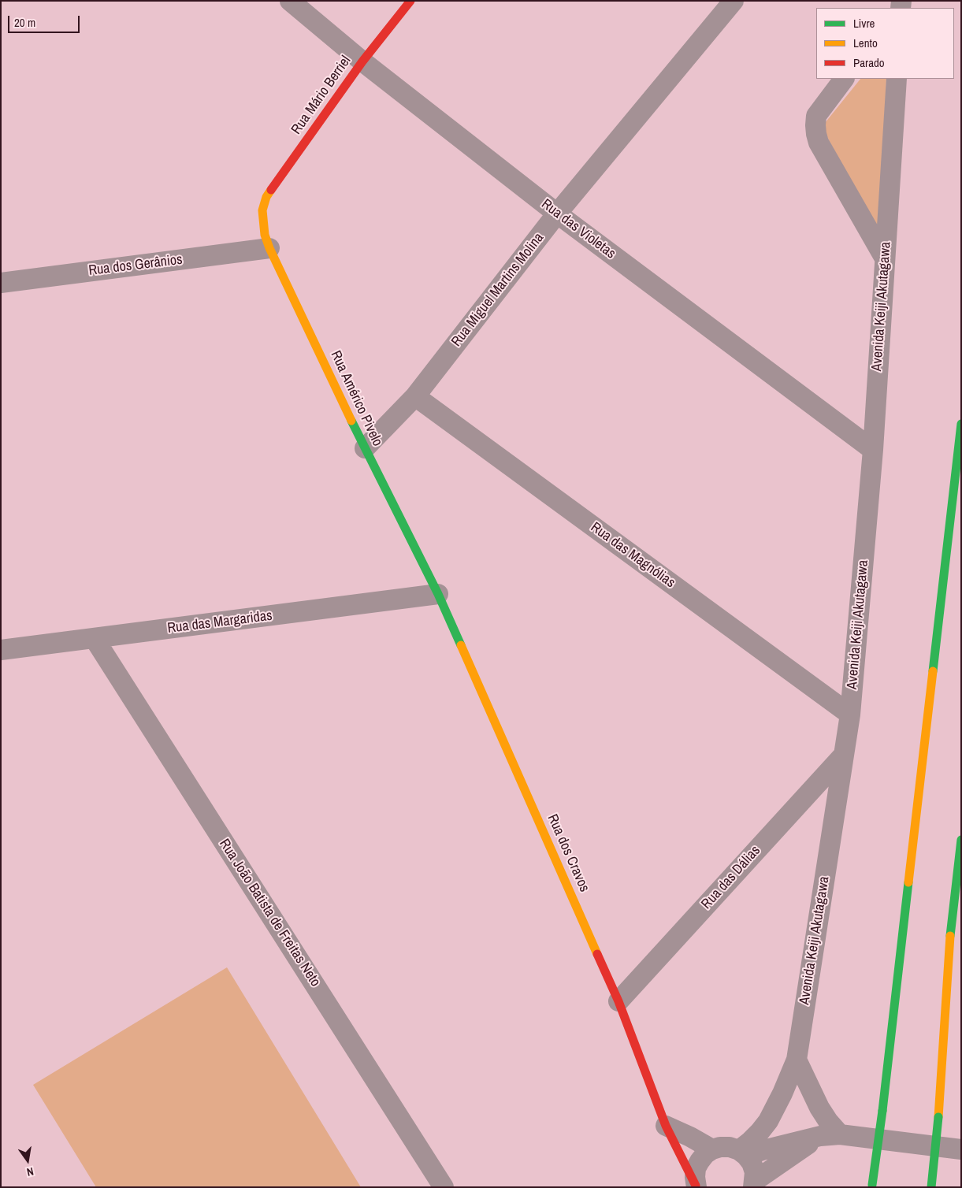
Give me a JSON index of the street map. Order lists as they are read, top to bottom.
{
  "streets": {
    "main road": ["Rua Mário Berriel", "Rua Américo Pivelo", "Rua dos Cravos"],
    "street": [
      "Rua das Violetas",
      "Rua dos Gerânios",
      "Rua Miguel Martins Molina",
      "Avenida Keiji Akutagawa",
      "Rua das Magnólias",
      "Rua das Margaridas",
      "Rua das Dálias",
      "Rua João Batista de Freitas Neto"
    ]
  },
  "crossings": [
    ["Rua Mário Berriel", "Rua das Violetas"],
    ["Rua Mário Berriel", "Rua Américo Pivelo"],
    ["Rua das Violetas", "Rua Miguel Martins Molina"],
    ["Rua das Violetas", "Avenida Keiji Akutagawa"],
    ["Rua dos Gerânios", "Rua Américo Pivelo"],
    ["Rua Miguel Martins Molina", "Rua Américo Pivelo"],
    ["Rua Miguel Martins Molina", "Rua das Magnólias"],
    ["Avenida Keiji Akutagawa", "Rua das Magnólias"],
    ["Avenida Keiji Akutagawa", "Rua das Dálias"],
    ["Rua Américo Pivelo", "Rua das Margaridas"],
    ["Rua Américo Pivelo", "Rua dos Cravos"],
    ["Rua das Margaridas", "Rua dos Cravos"],
    ["Rua das Margaridas", "Rua João Batista de Freitas Neto"],
    ["Rua dos Cravos", "Rua das Dálias"]
  ],
  "legend": ["Livre", "Lento", "Parado"],
  "scale_bar": "20 m",
  "north": "bottom"
}
